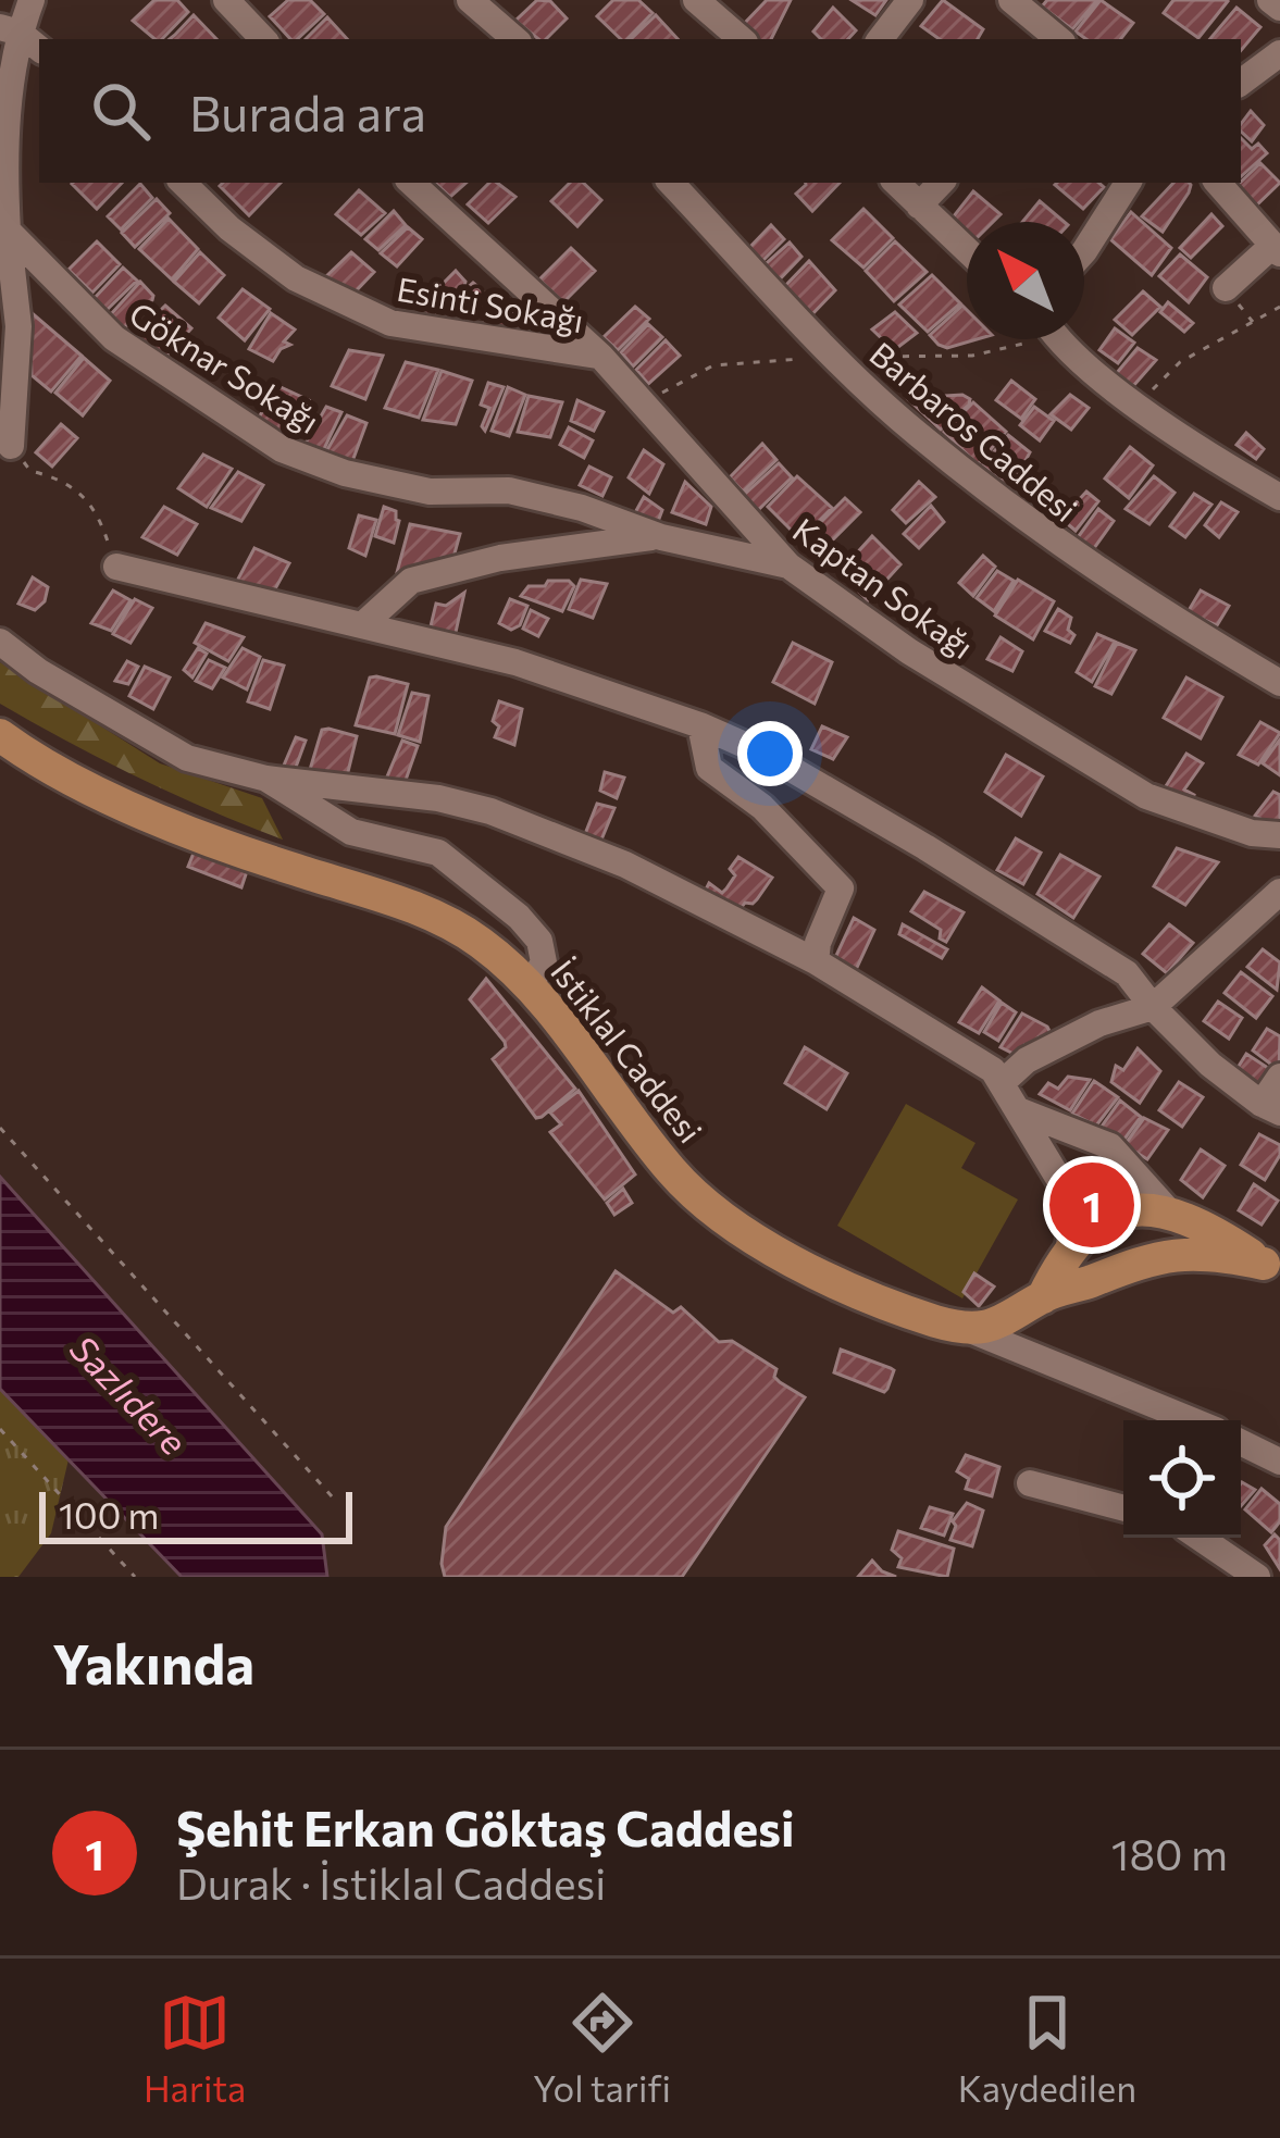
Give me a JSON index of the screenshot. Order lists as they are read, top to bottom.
{
  "streets": {
    "main road": ["İstiklal Caddesi"],
    "street": [
      "Esinti Sokağı",
      "Göknar Sokağı",
      "Barbaros Caddesi",
      "Kaptan Sokağı"
    ]
  },
  "crossings": [
    ["Esinti Sokağı", "Kaptan Sokağı"],
    ["Göknar Sokağı", "Kaptan Sokağı"]
  ],
  "water": ["Sazlıdere"],
  "scale_bar": "100 m",
  "north": "top left",
  "page": {
    "search": "Burada ara",
    "pins": "1",
    "scale": "100 m",
    "heading": "Yakında",
    "list": [
      {
        "mark": "1",
        "name": "Şehit Erkan Göktaş Caddesi",
        "note": "Durak · İstiklal Caddesi",
        "value": "180 m"
      }
    ],
    "nav": ["Harita", "Yol tarifi", "Kaydedilen"]
  }
}
